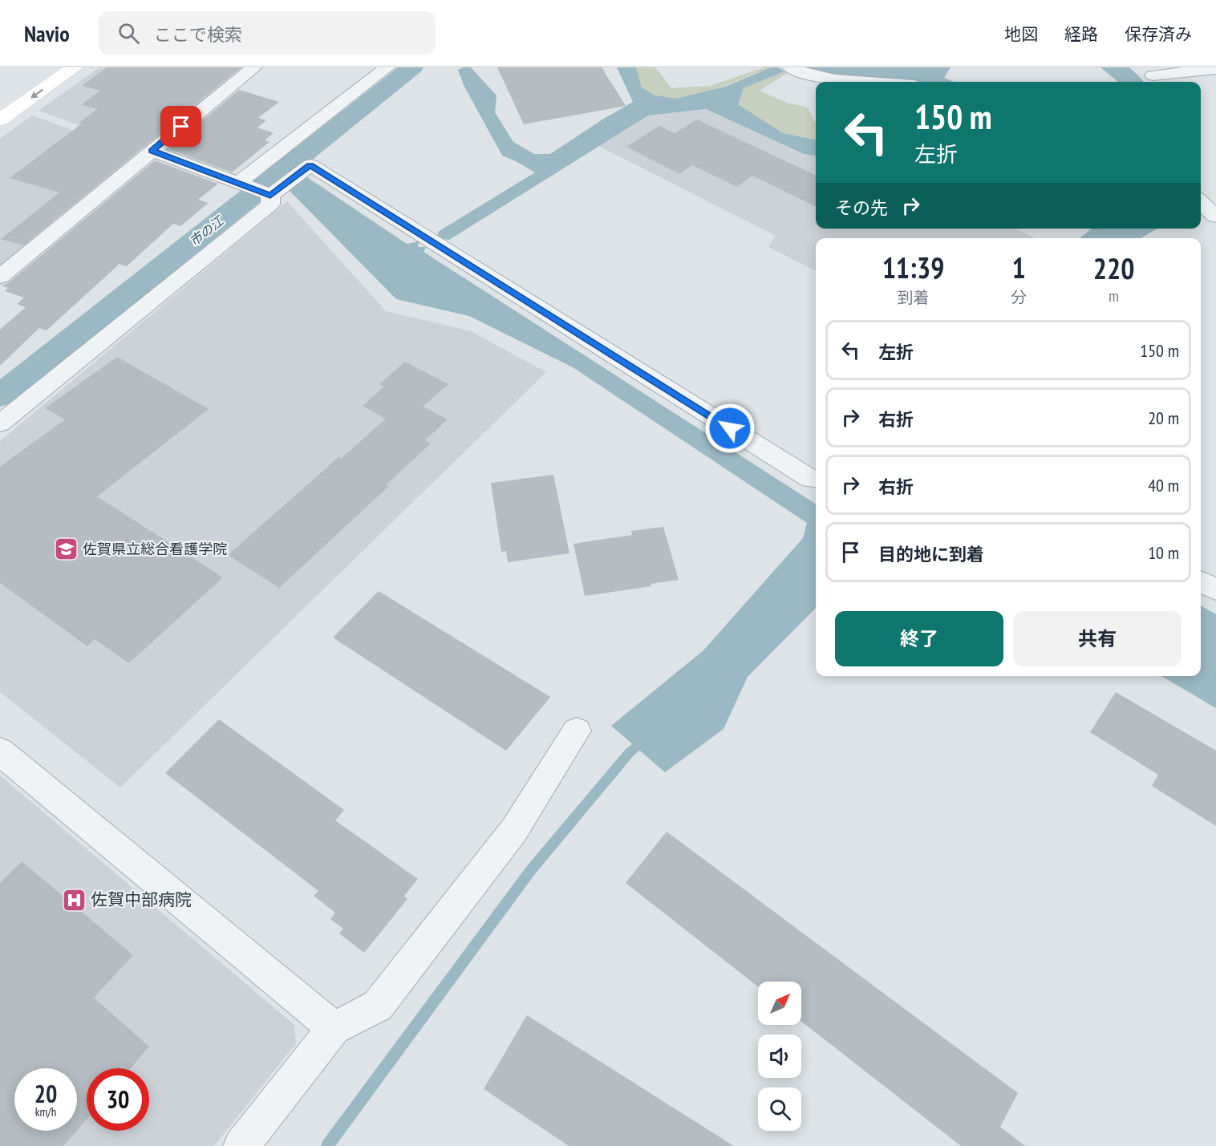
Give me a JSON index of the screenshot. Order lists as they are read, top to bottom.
{
  "water": ["市の江"],
  "places": {
    "school or university": ["佐賀県立総合看護学院"],
    "hospital": ["佐賀中部病院"]
  },
  "north": "top right",
  "page": {
    "header": "Navio",
    "search": "ここで検索",
    "nav": ["地図", "経路", "保存済み"],
    "turn": ["150 m", "左折"],
    "then": "その先",
    "eta": [
      "11:39",
      "到着",
      "1",
      "分",
      "220",
      "m"
    ],
    "list": [
      {
        "name": "左折",
        "value": "150 m"
      },
      {
        "name": "右折",
        "value": "20 m"
      },
      {
        "name": "右折",
        "value": "40 m"
      },
      {
        "name": "目的地に到着",
        "value": "10 m"
      }
    ],
    "buttons": ["終了", "共有"],
    "speed": "20 km/h",
    "limit": "30"
  }
}
